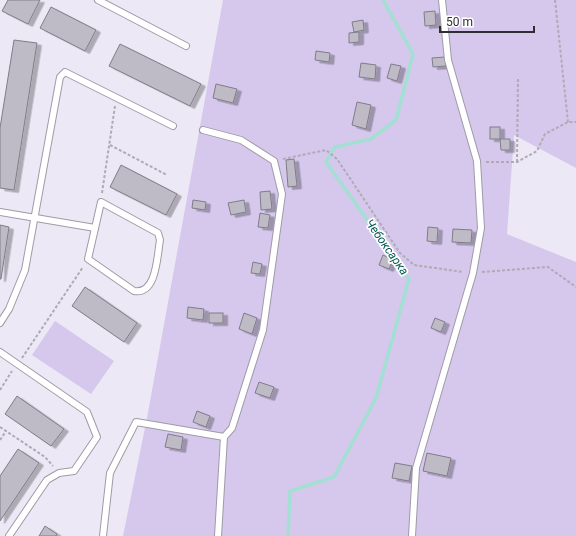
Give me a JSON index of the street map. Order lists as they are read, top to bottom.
{
  "water": ["Чебоксарка"],
  "scale_bar": "50 m"
}
